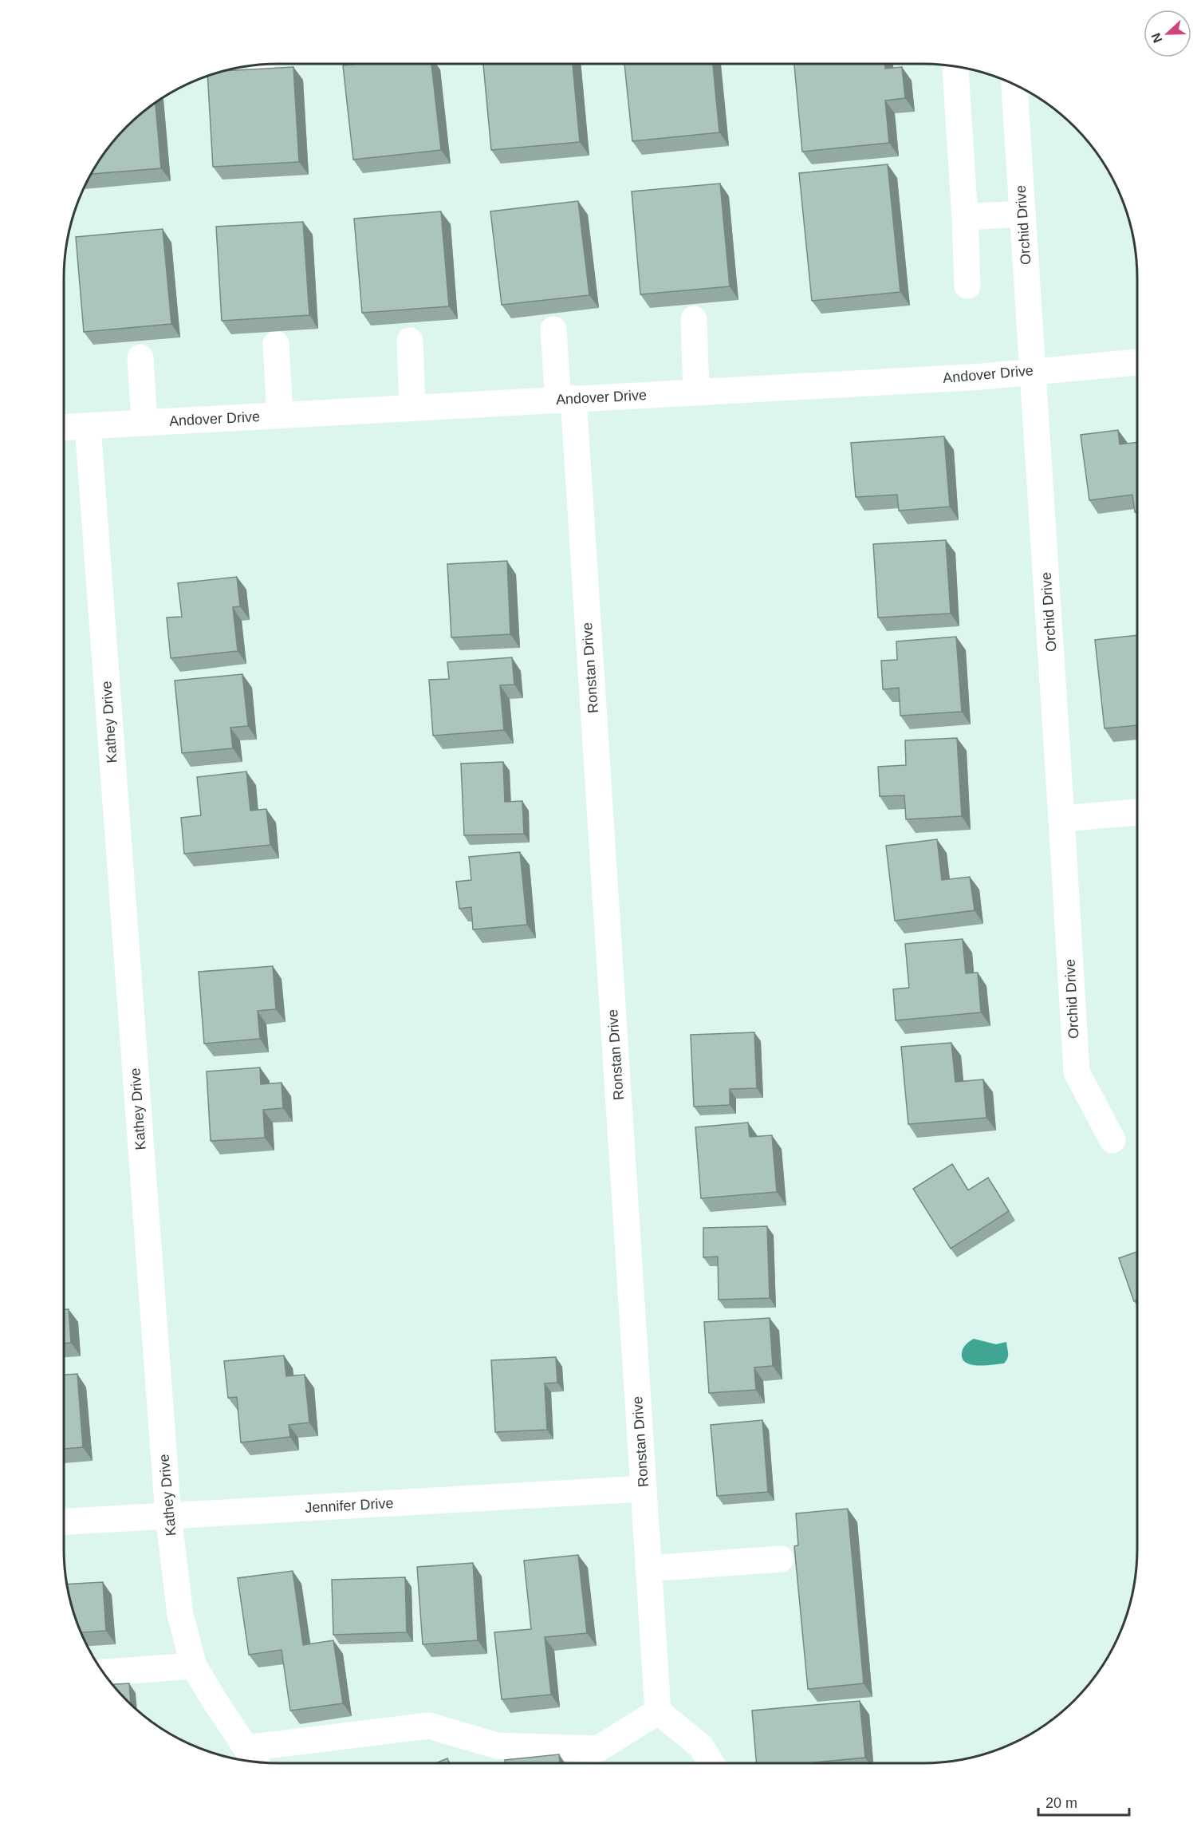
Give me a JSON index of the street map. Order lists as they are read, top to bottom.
{
  "streets": {
    "street": [
      "Orchid Drive",
      "Andover Drive",
      "Ronstan Drive",
      "Kathey Drive",
      "Jennifer Drive"
    ]
  },
  "crossings": [
    ["Orchid Drive", "Andover Drive"],
    ["Andover Drive", "Ronstan Drive"],
    ["Andover Drive", "Kathey Drive"],
    ["Ronstan Drive", "Jennifer Drive"],
    ["Kathey Drive", "Jennifer Drive"]
  ],
  "scale_bar": "20 m",
  "north": "left"
}
